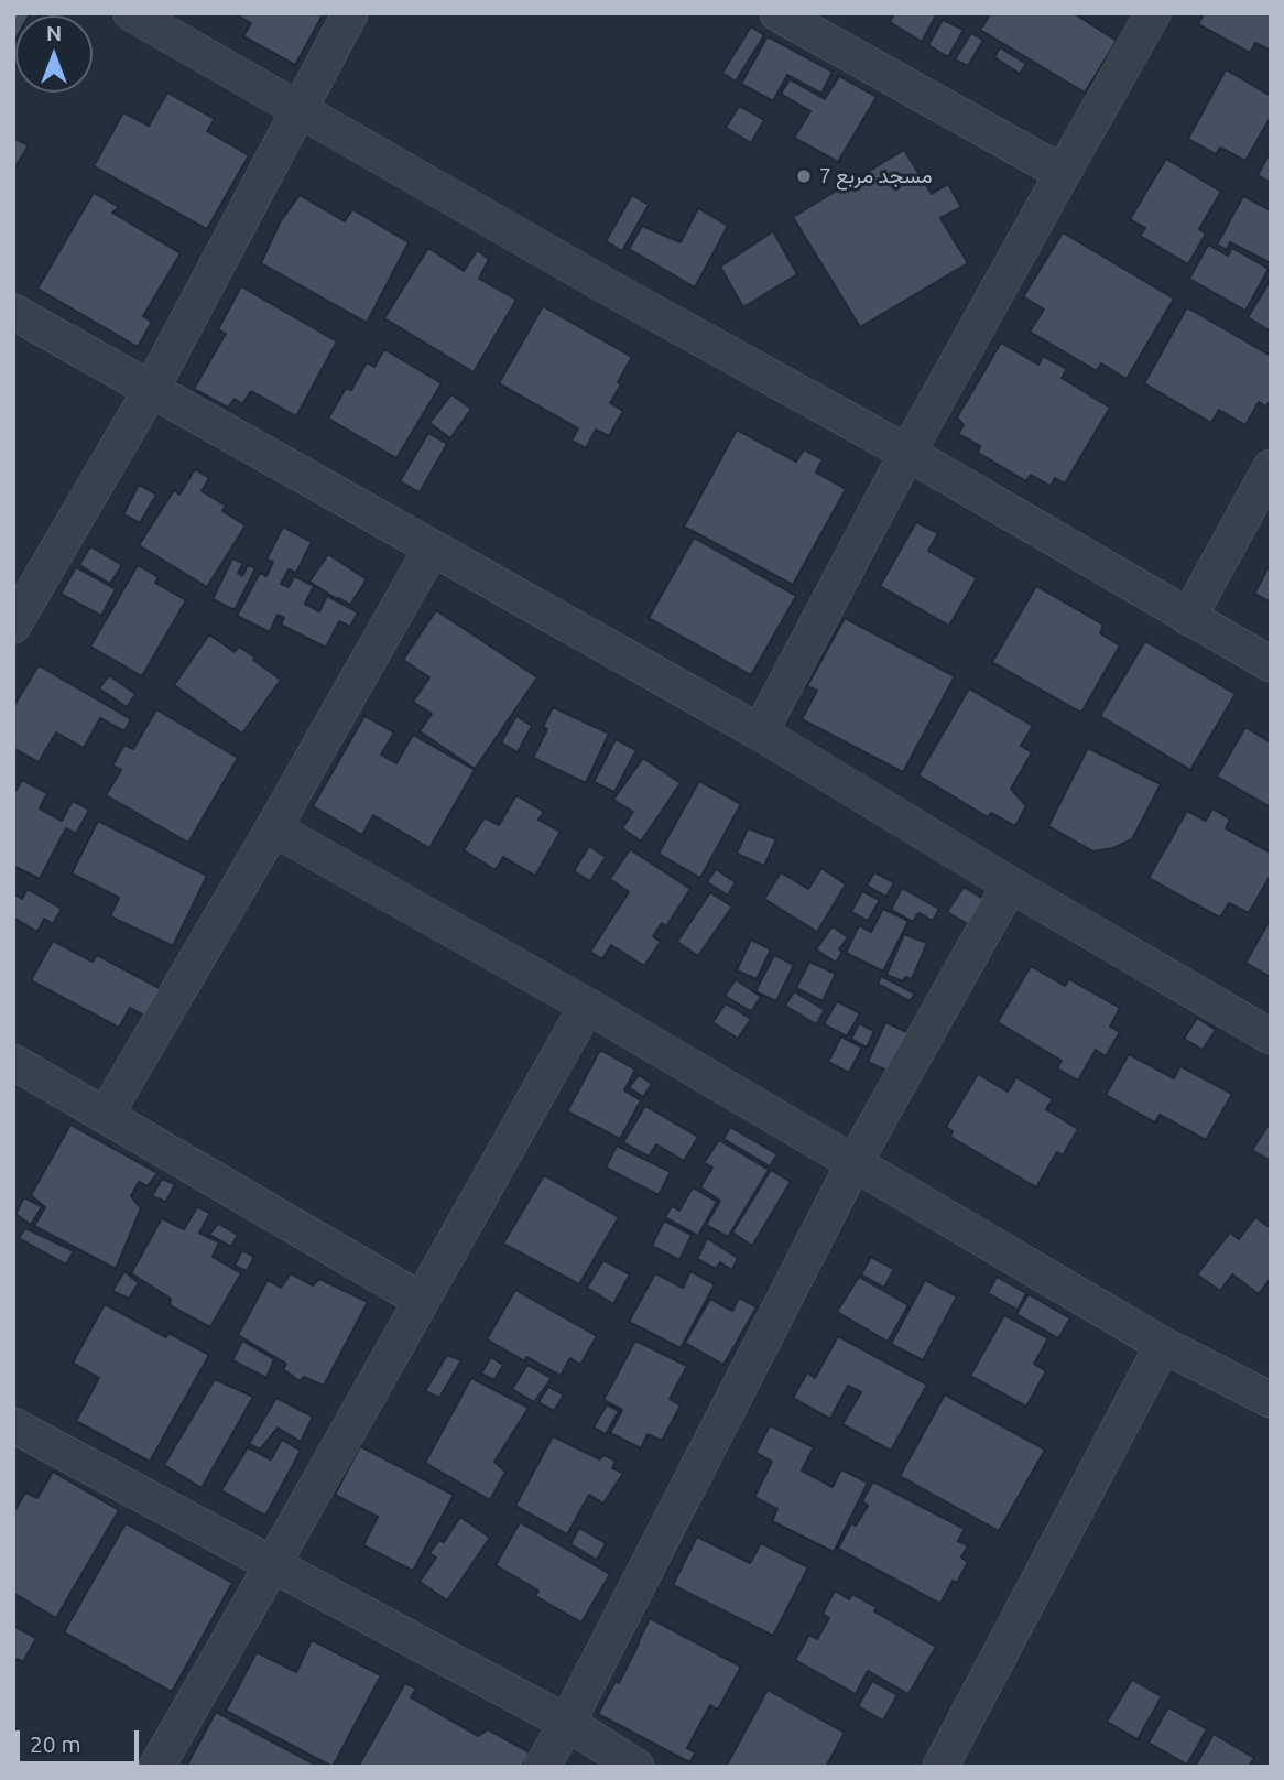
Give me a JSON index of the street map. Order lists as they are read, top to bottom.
{
  "places": ["مسجد مربع 7"],
  "scale_bar": "20 m",
  "north": "top"
}
